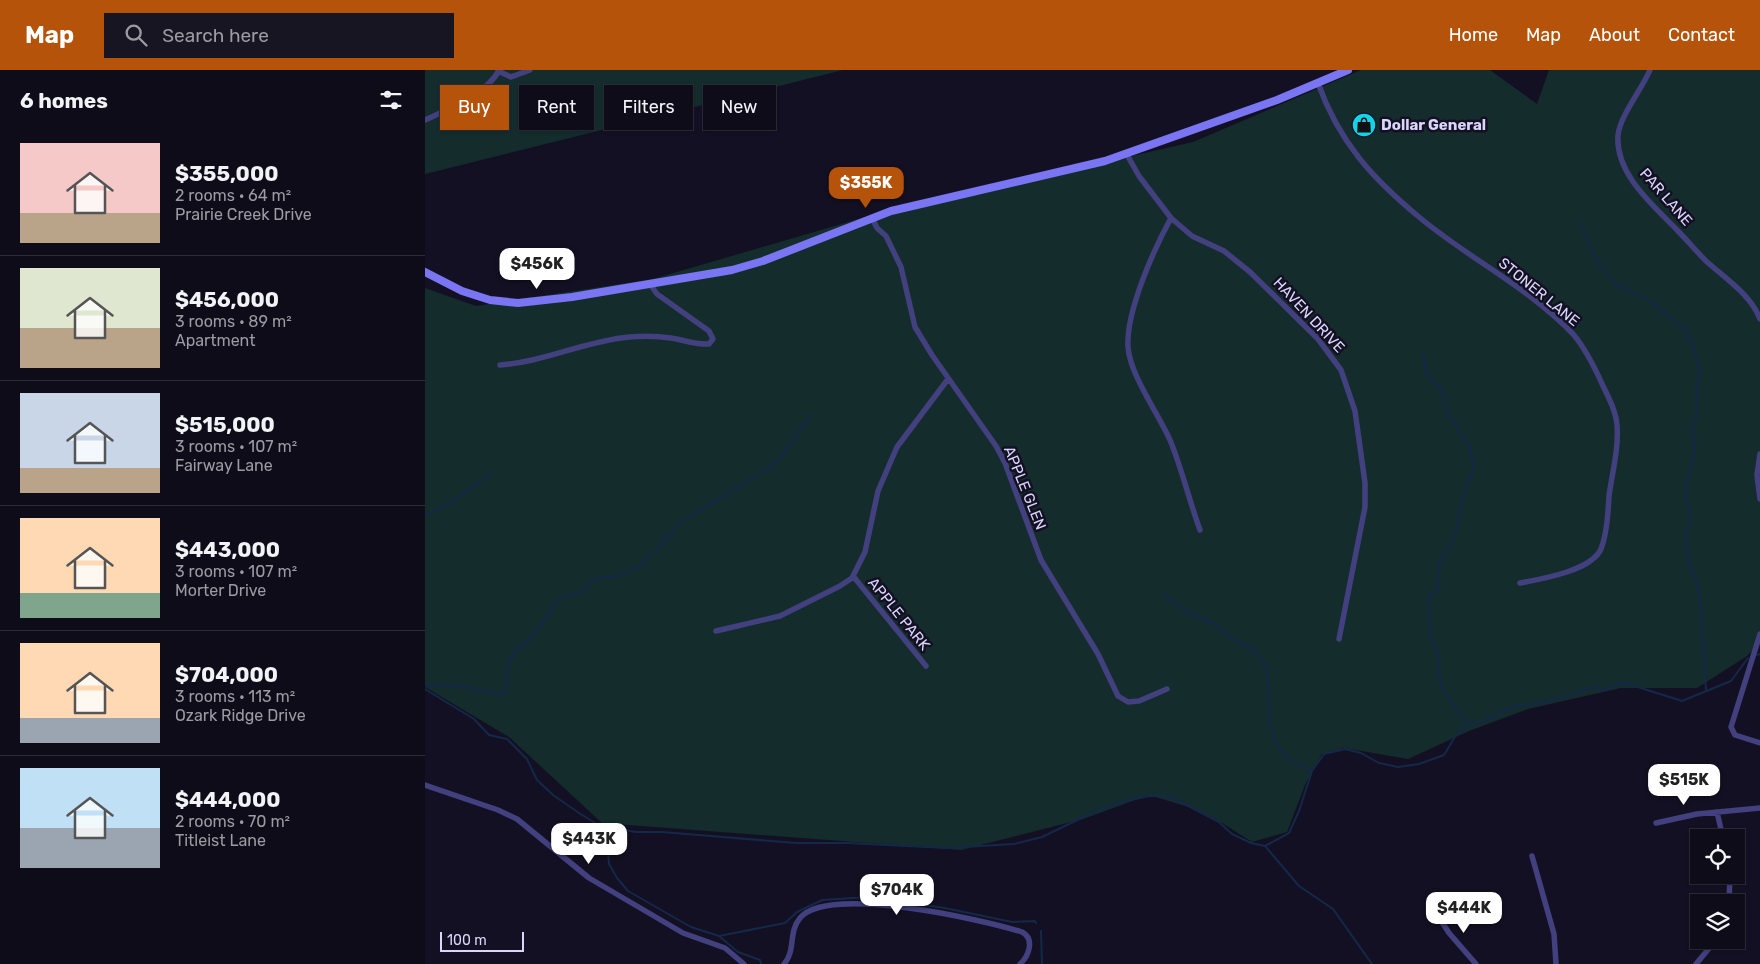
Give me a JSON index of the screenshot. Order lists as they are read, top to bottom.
{
  "streets": {
    "street": [
      "PAR LANE",
      "STONER LANE",
      "HAVEN DRIVE",
      "APPLE GLEN",
      "APPLE PARK"
    ]
  },
  "places": {
    "shop": ["Dollar General"]
  },
  "scale_bar": "100 m",
  "page": {
    "header": "Map",
    "search": "Search here",
    "nav": [
      "Home",
      "Map",
      "About",
      "Contact"
    ],
    "heading": "6 homes",
    "chip": [
      "Buy",
      "Rent",
      "Filters",
      "New"
    ],
    "list": [
      {
        "name": "$355,000",
        "note": "2 rooms · 64 m² · Prairie Creek Drive"
      },
      {
        "name": "$456,000",
        "note": "3 rooms · 89 m² · Apartment"
      },
      {
        "name": "$515,000",
        "note": "3 rooms · 107 m² · Fairway Lane"
      },
      {
        "name": "$443,000",
        "note": "3 rooms · 107 m² · Morter Drive"
      },
      {
        "name": "$704,000",
        "note": "3 rooms · 113 m² · Ozark Ridge Drive"
      },
      {
        "name": "$444,000",
        "note": "2 rooms · 70 m² · Titleist Lane"
      }
    ],
    "price": [
      "$355K",
      "$456K",
      "$515K",
      "$443K",
      "$704K",
      "$444K"
    ],
    "scale": "100 m"
  }
}
